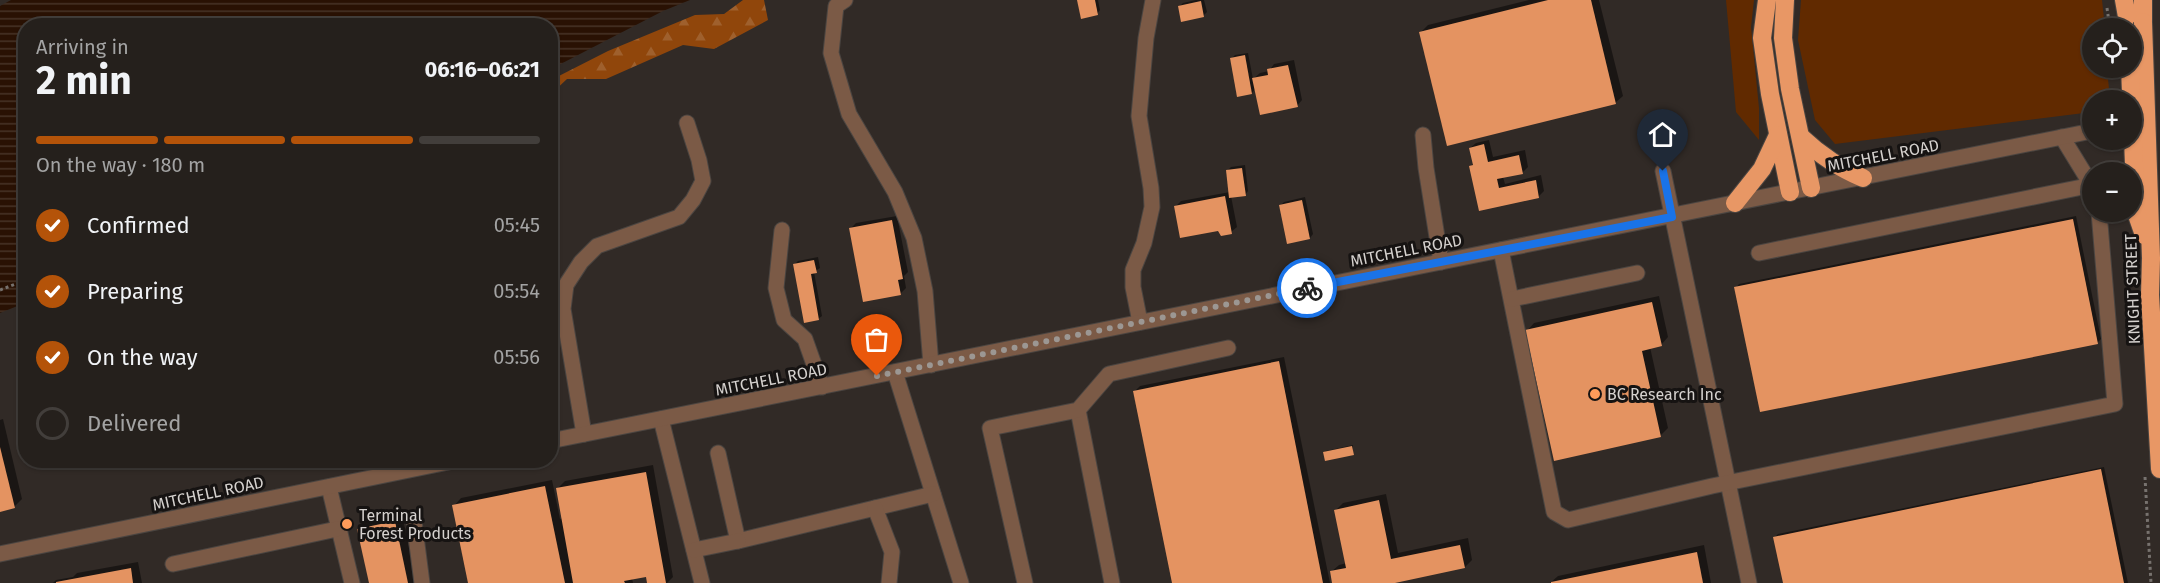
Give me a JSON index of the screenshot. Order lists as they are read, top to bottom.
{
  "streets": {
    "highway": ["KNIGHT STREET"],
    "street": ["MITCHELL ROAD"]
  },
  "places": ["BC Research Inc", "Terminal Forest Products"],
  "page": {
    "map_buttons": ["+", "−"],
    "heading": ["2 min", "Arriving in", "06:16–06:21"],
    "bar": "On the way · 180 m",
    "list": [
      ["Confirmed", "05:45"],
      ["Preparing", "05:54"],
      ["On the way", "05:56"],
      "Delivered"
    ]
  }
}
